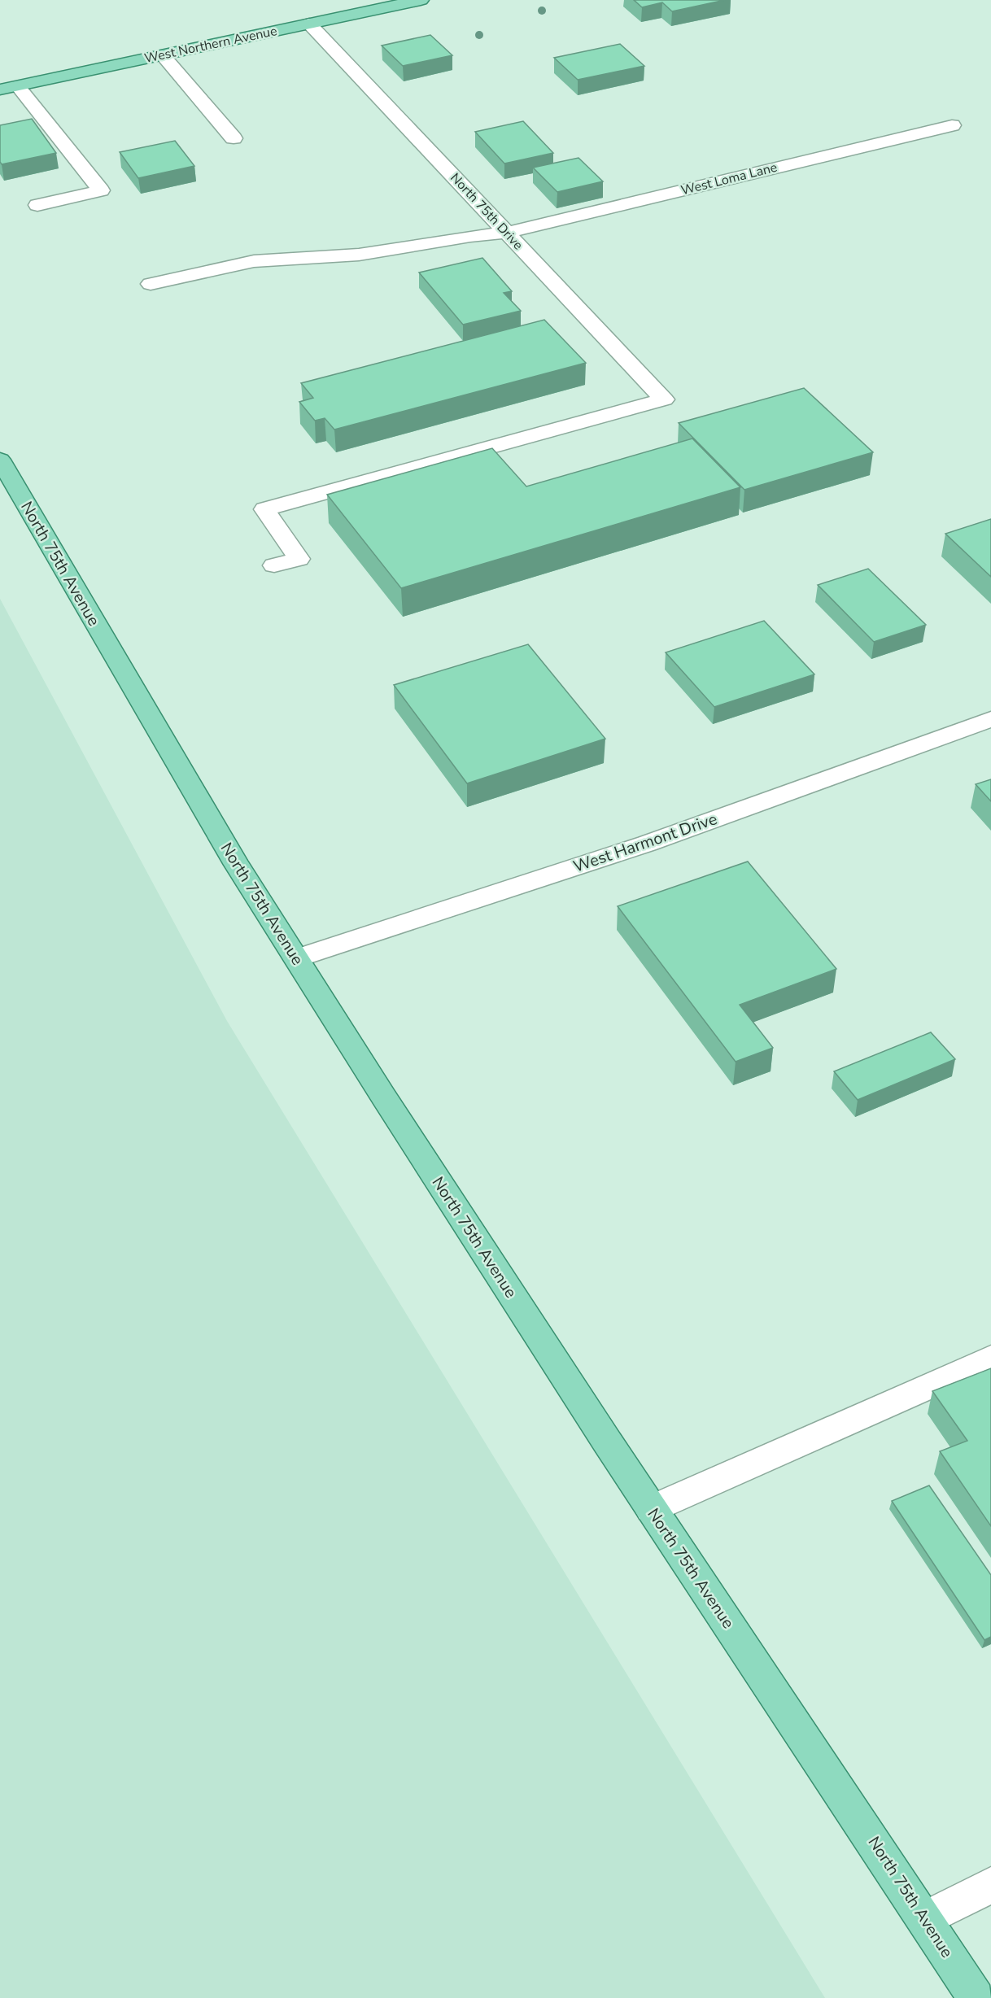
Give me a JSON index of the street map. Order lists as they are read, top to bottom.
{
  "streets": {
    "main road": ["West Northern Avenue", "North 75th Avenue"],
    "street": ["West Loma Lane", "North 75th Drive", "West Harmont Drive"]
  },
  "crossings": [
    ["West Northern Avenue", "North 75th Drive"],
    ["West Loma Lane", "North 75th Drive"],
    ["North 75th Avenue", "West Harmont Drive"]
  ]
}
